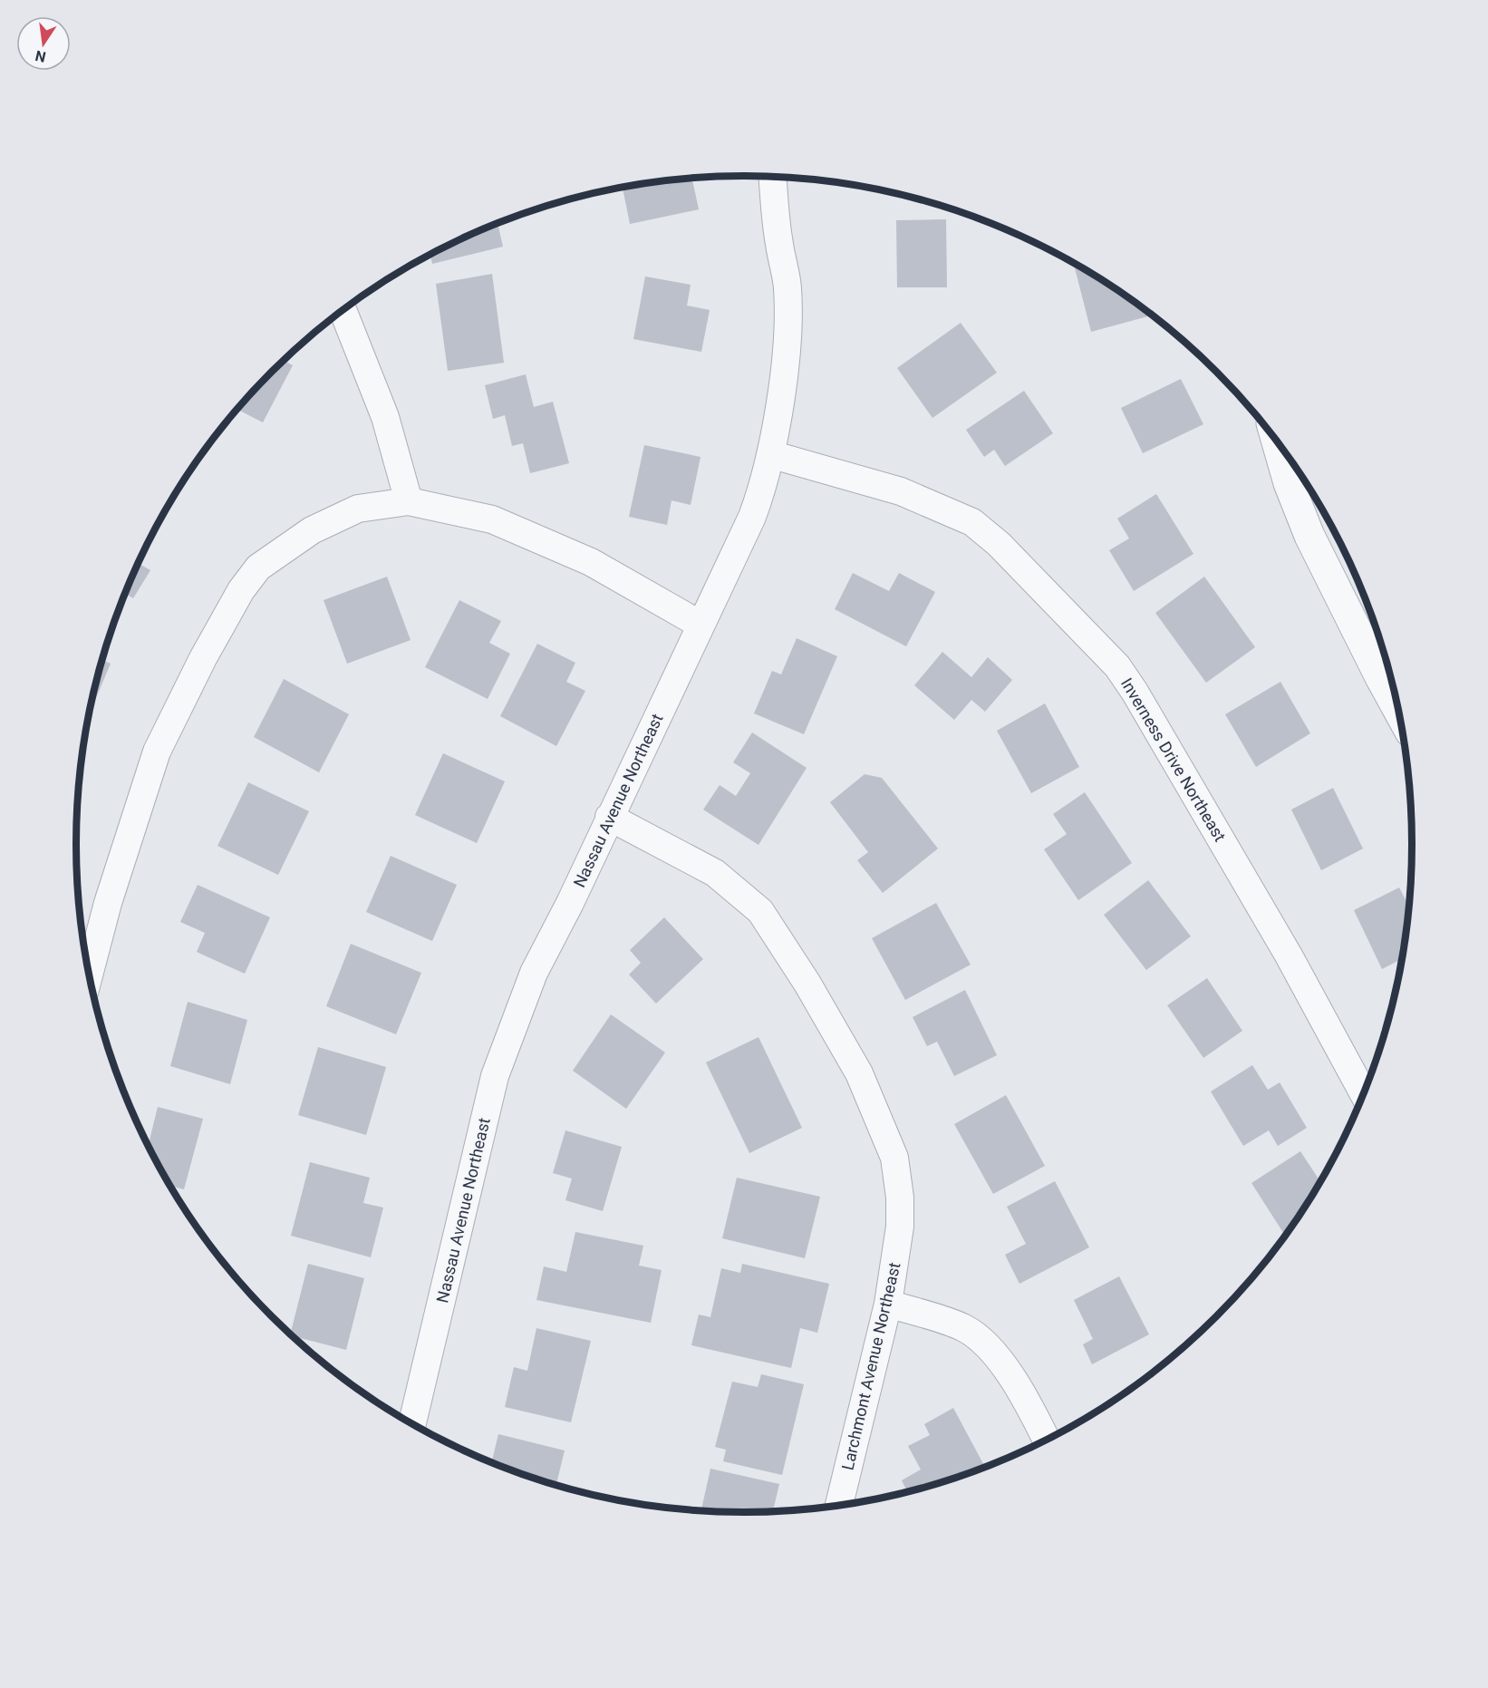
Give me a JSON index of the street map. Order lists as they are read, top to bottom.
{
  "streets": {
    "street": ["Inverness Drive Northeast", "Nassau Avenue Northeast", "Larchmont Avenue Northeast"]
  },
  "crossings": [
    ["Inverness Drive Northeast", "Nassau Avenue Northeast"],
    ["Nassau Avenue Northeast", "Larchmont Avenue Northeast"]
  ],
  "north": "bottom"
}
